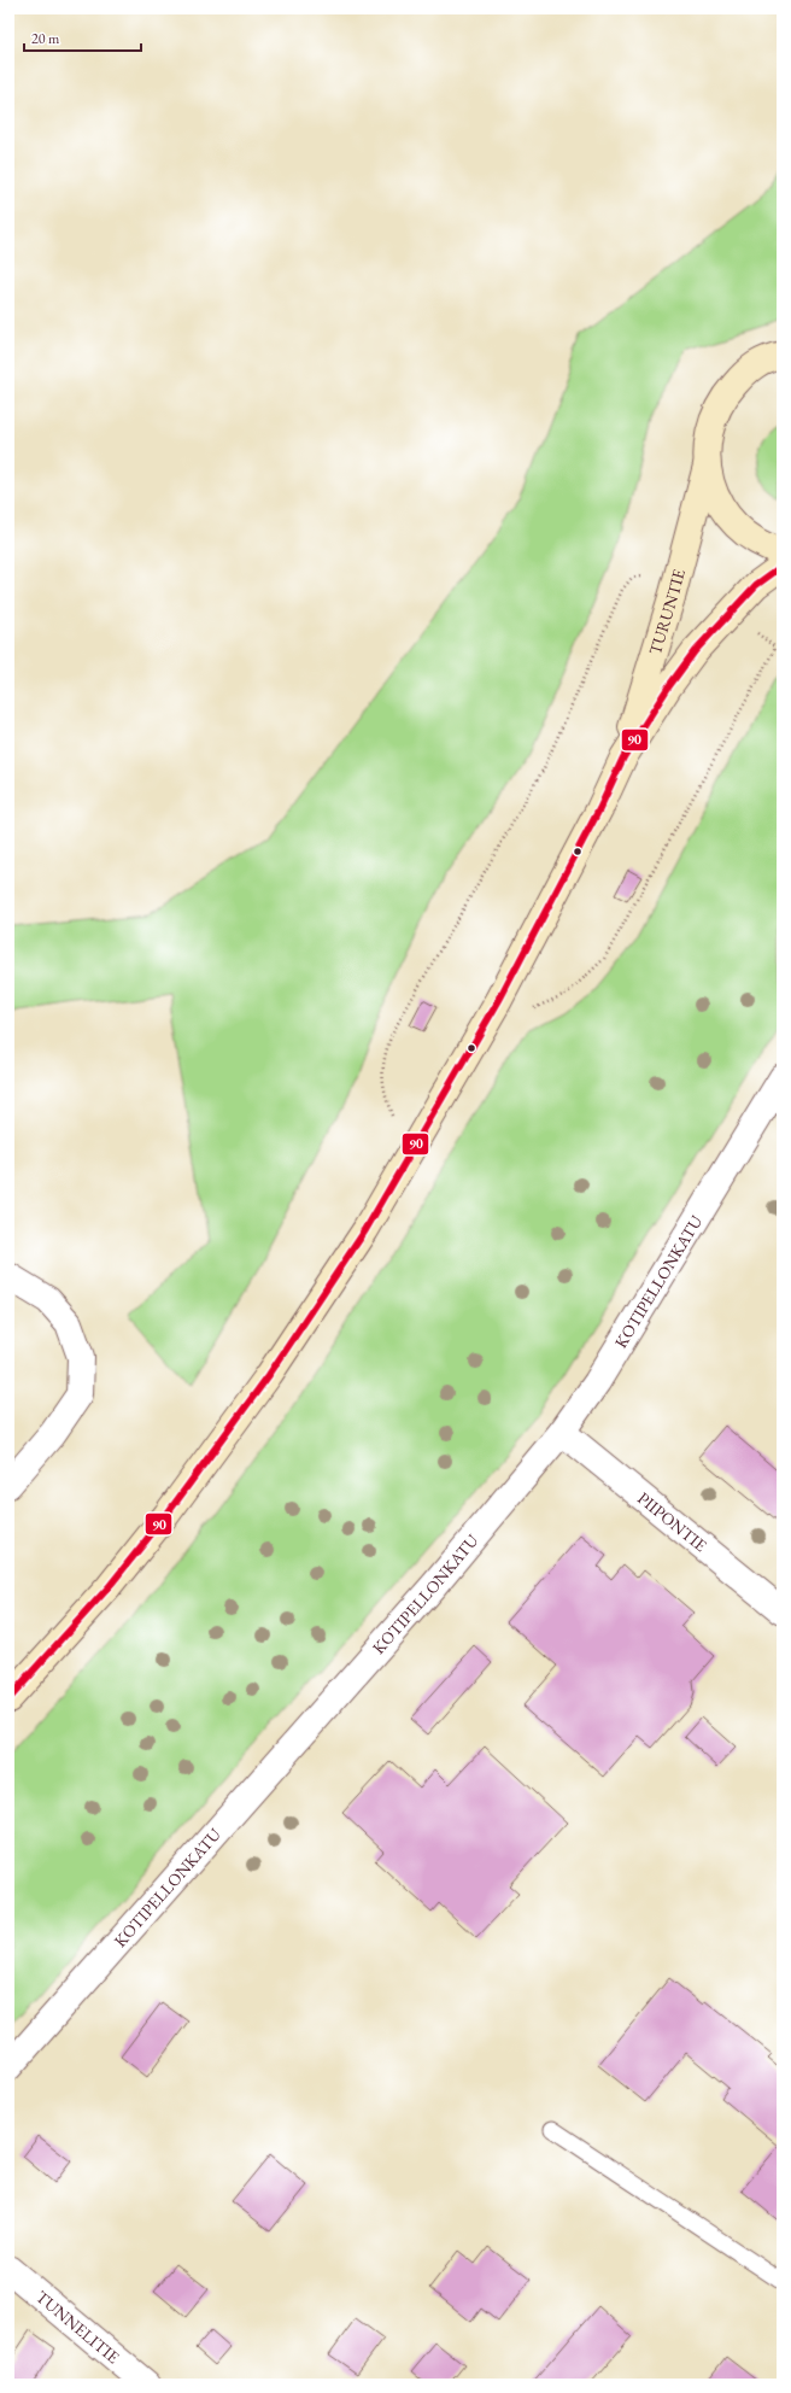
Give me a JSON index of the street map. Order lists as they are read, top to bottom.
{
  "streets": {
    "main road": ["TURUNTIE"],
    "street": ["KOTIPELLONKATU", "PIIPONTIE", "TUNNELITIE"]
  },
  "crossings": [
    ["KOTIPELLONKATU", "PIIPONTIE"]
  ],
  "lines": ["transit line 90"],
  "scale_bar": "20 m"
}
